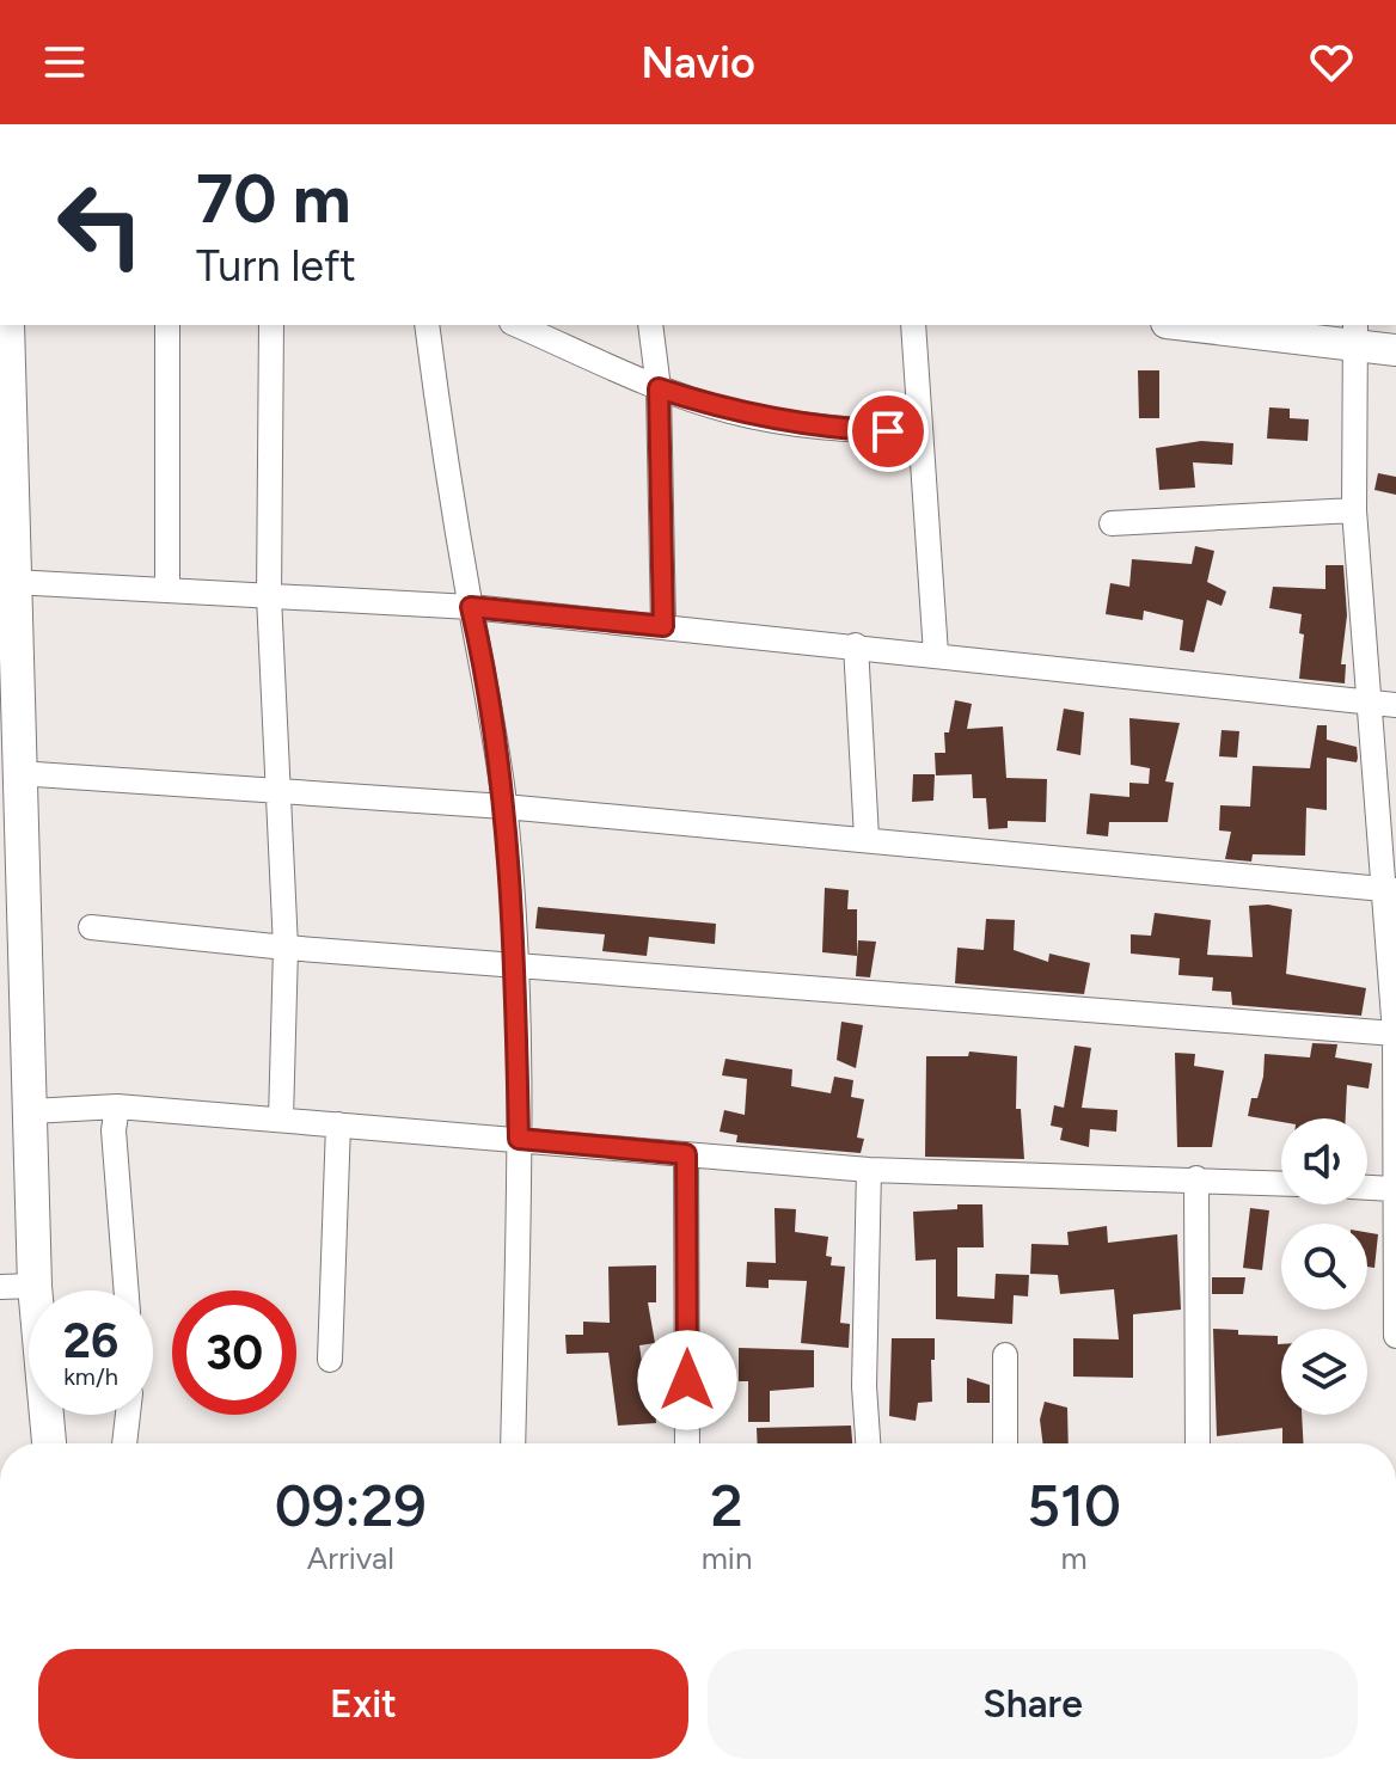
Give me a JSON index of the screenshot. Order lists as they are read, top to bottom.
{
  "page": {
    "header": "Navio",
    "turn": ["70 m", "Turn left"],
    "speed": "26 km/h",
    "limit": "30",
    "eta": [
      "09:29",
      "Arrival",
      "2",
      "min",
      "510",
      "m"
    ],
    "buttons": ["Exit", "Share"]
  }
}
